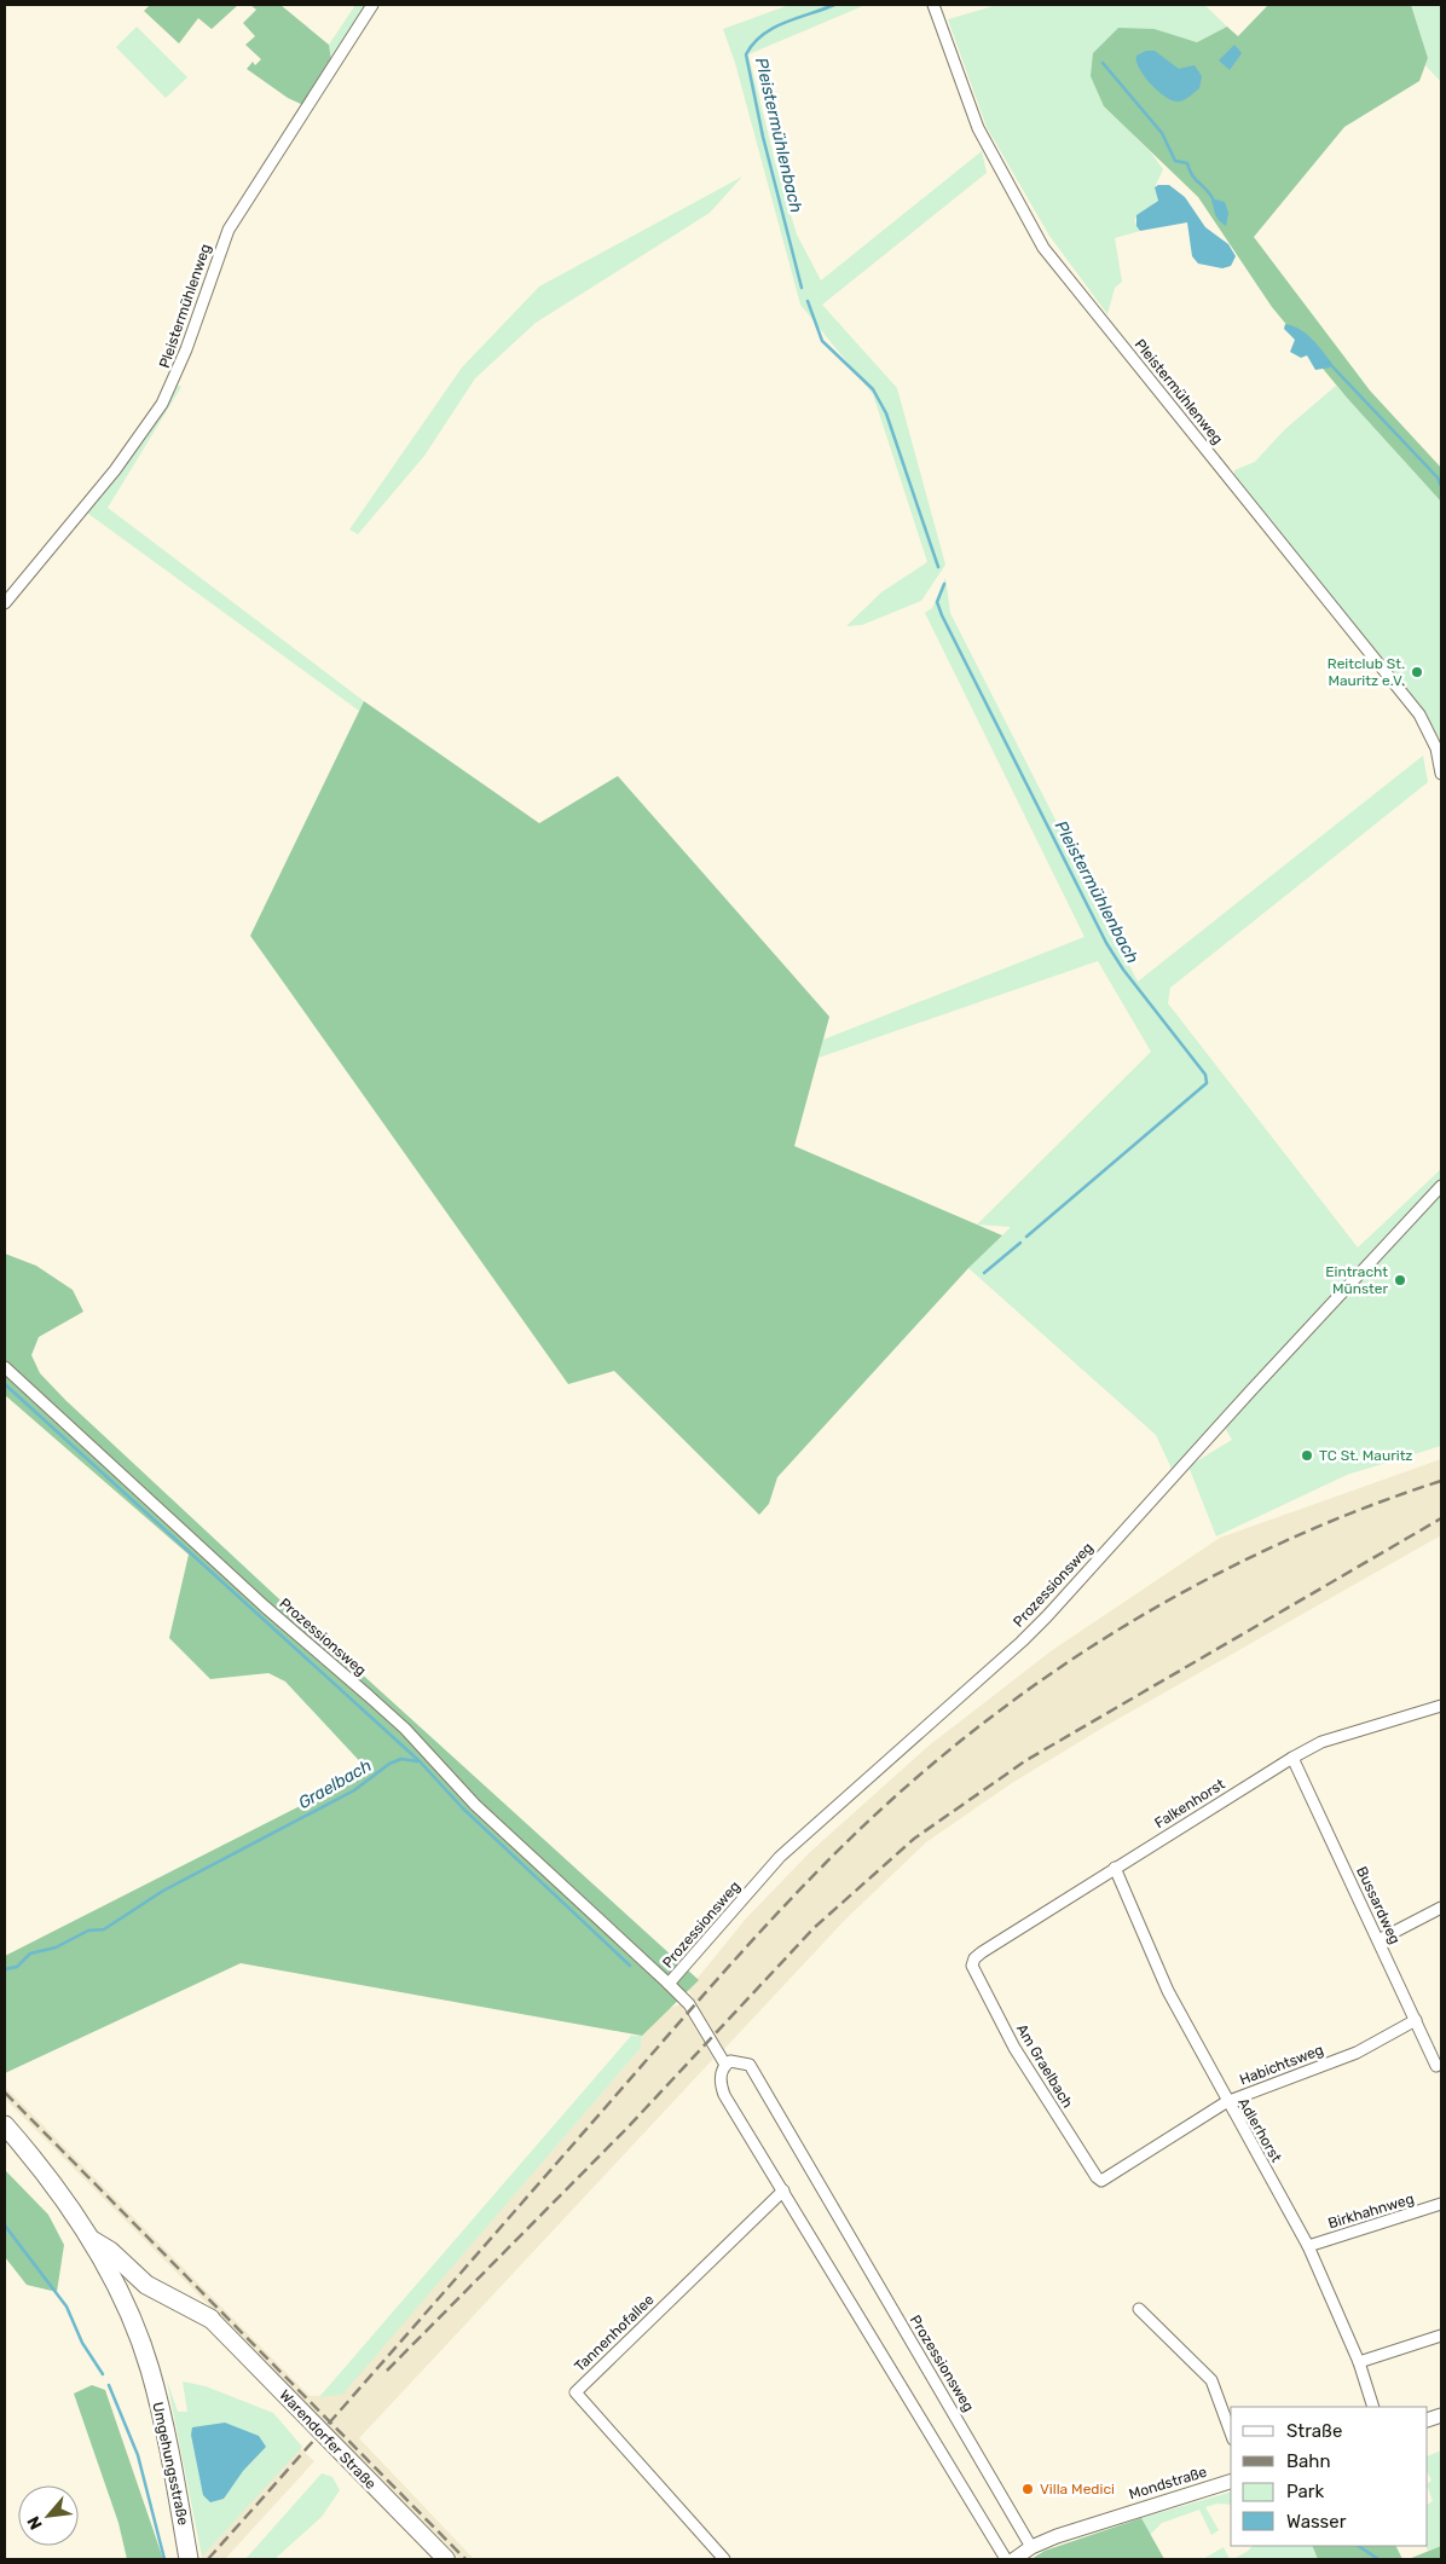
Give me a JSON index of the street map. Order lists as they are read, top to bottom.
{
  "streets": {
    "highway": ["Umgehungsstraße"],
    "main road": ["Warendorfer Straße"],
    "street": [
      "Pleistermühlenweg",
      "Prozessionsweg",
      "Falkenhorst",
      "Bussardweg",
      "Habichtsweg",
      "Am Graelbach",
      "Adlerhorst",
      "Birkhahnweg",
      "Tannenhofallee",
      "Mondstraße"
    ]
  },
  "crossings": [
    ["Prozessionsweg", "Mondstraße"],
    ["Falkenhorst", "Bussardweg"],
    ["Falkenhorst", "Am Graelbach"],
    ["Falkenhorst", "Adlerhorst"],
    ["Bussardweg", "Habichtsweg"],
    ["Habichtsweg", "Am Graelbach"],
    ["Habichtsweg", "Adlerhorst"],
    ["Adlerhorst", "Birkhahnweg"]
  ],
  "water": ["Pleistermühlenbach", "Graelbach"],
  "places": [
    "Reitclub St. Mauritz e.V.",
    "Eintracht Münster",
    "TC St. Mauritz",
    "Villa Medici"
  ],
  "legend": [
    "Straße",
    "Bahn",
    "Park",
    "Wasser"
  ],
  "north": "bottom left"
}
